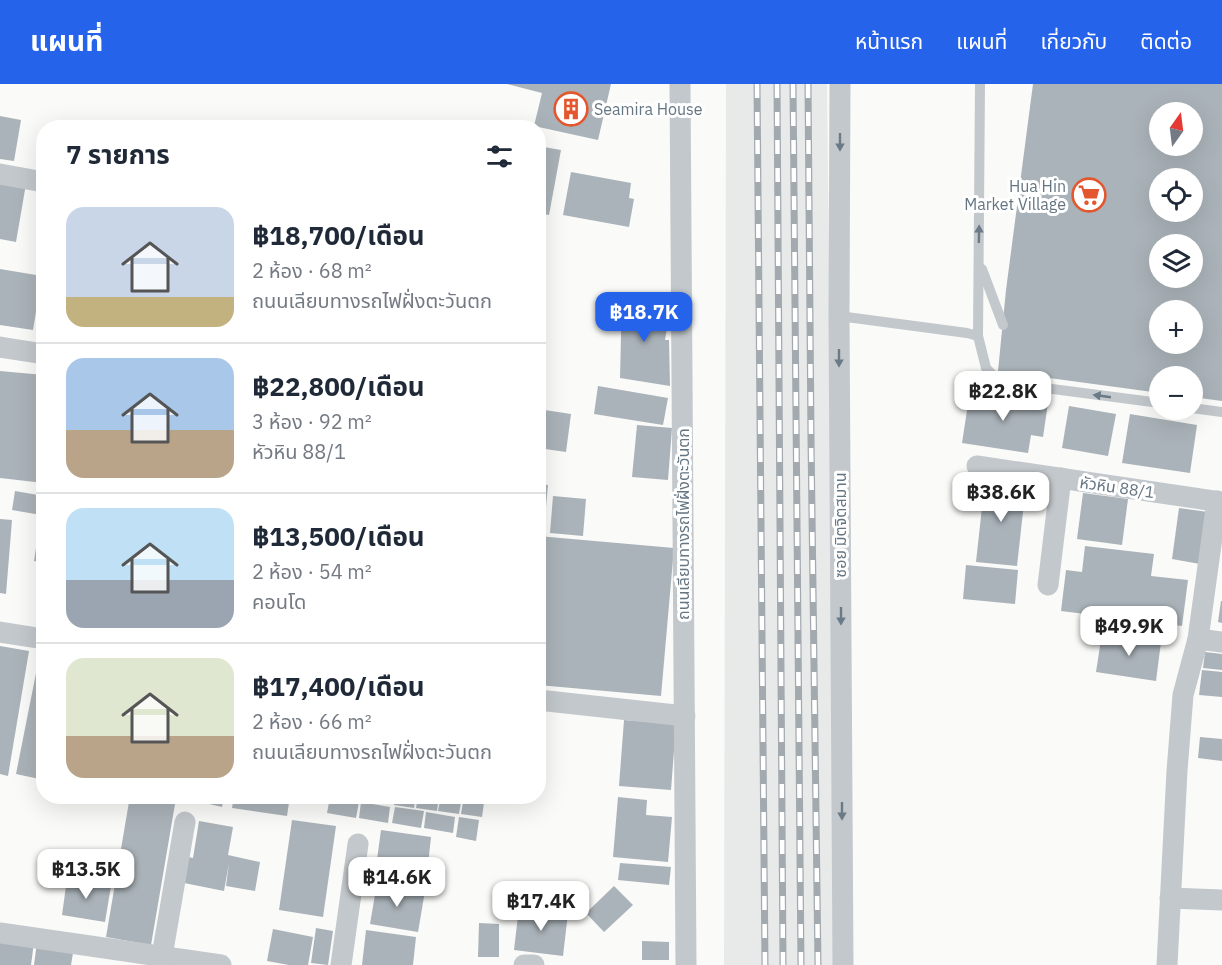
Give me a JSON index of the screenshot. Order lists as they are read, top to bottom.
{
  "streets": {
    "street": ["หัวหิน 88/1", "ถนนเลียบทางรถไฟฝั่งตะวันตก", "ซอย มิตจิตสมาน"]
  },
  "one_way": ["ซอย มิตจิตสมาน"],
  "places": {
    "building": ["Seamira House"],
    "supermarket": ["Hua Hin Market Village"]
  },
  "north": "top",
  "page": {
    "header": "แผนที่",
    "nav": [
      "หน้าแรก",
      "แผนที่",
      "เกี่ยวกับ",
      "ติดต่อ"
    ],
    "map_buttons": ["+", "−"],
    "heading": "7 รายการ",
    "list": [
      {
        "name": "฿18,700/เดือน",
        "note": "2 ห้อง · 68 m² · ถนนเลียบทางรถไฟฝั่งตะวันตก"
      },
      {
        "name": "฿22,800/เดือน",
        "note": "3 ห้อง · 92 m² · หัวหิน 88/1"
      },
      {
        "name": "฿13,500/เดือน",
        "note": "2 ห้อง · 54 m² · คอนโด"
      },
      {
        "name": "฿17,400/เดือน",
        "note": "2 ห้อง · 66 m² · ถนนเลียบทางรถไฟฝั่งตะวันตก"
      }
    ],
    "price": [
      "฿18.7K",
      "฿22.8K",
      "฿38.6K",
      "฿49.9K",
      "฿13.5K",
      "฿14.6K",
      "฿17.4K"
    ]
  }
}
